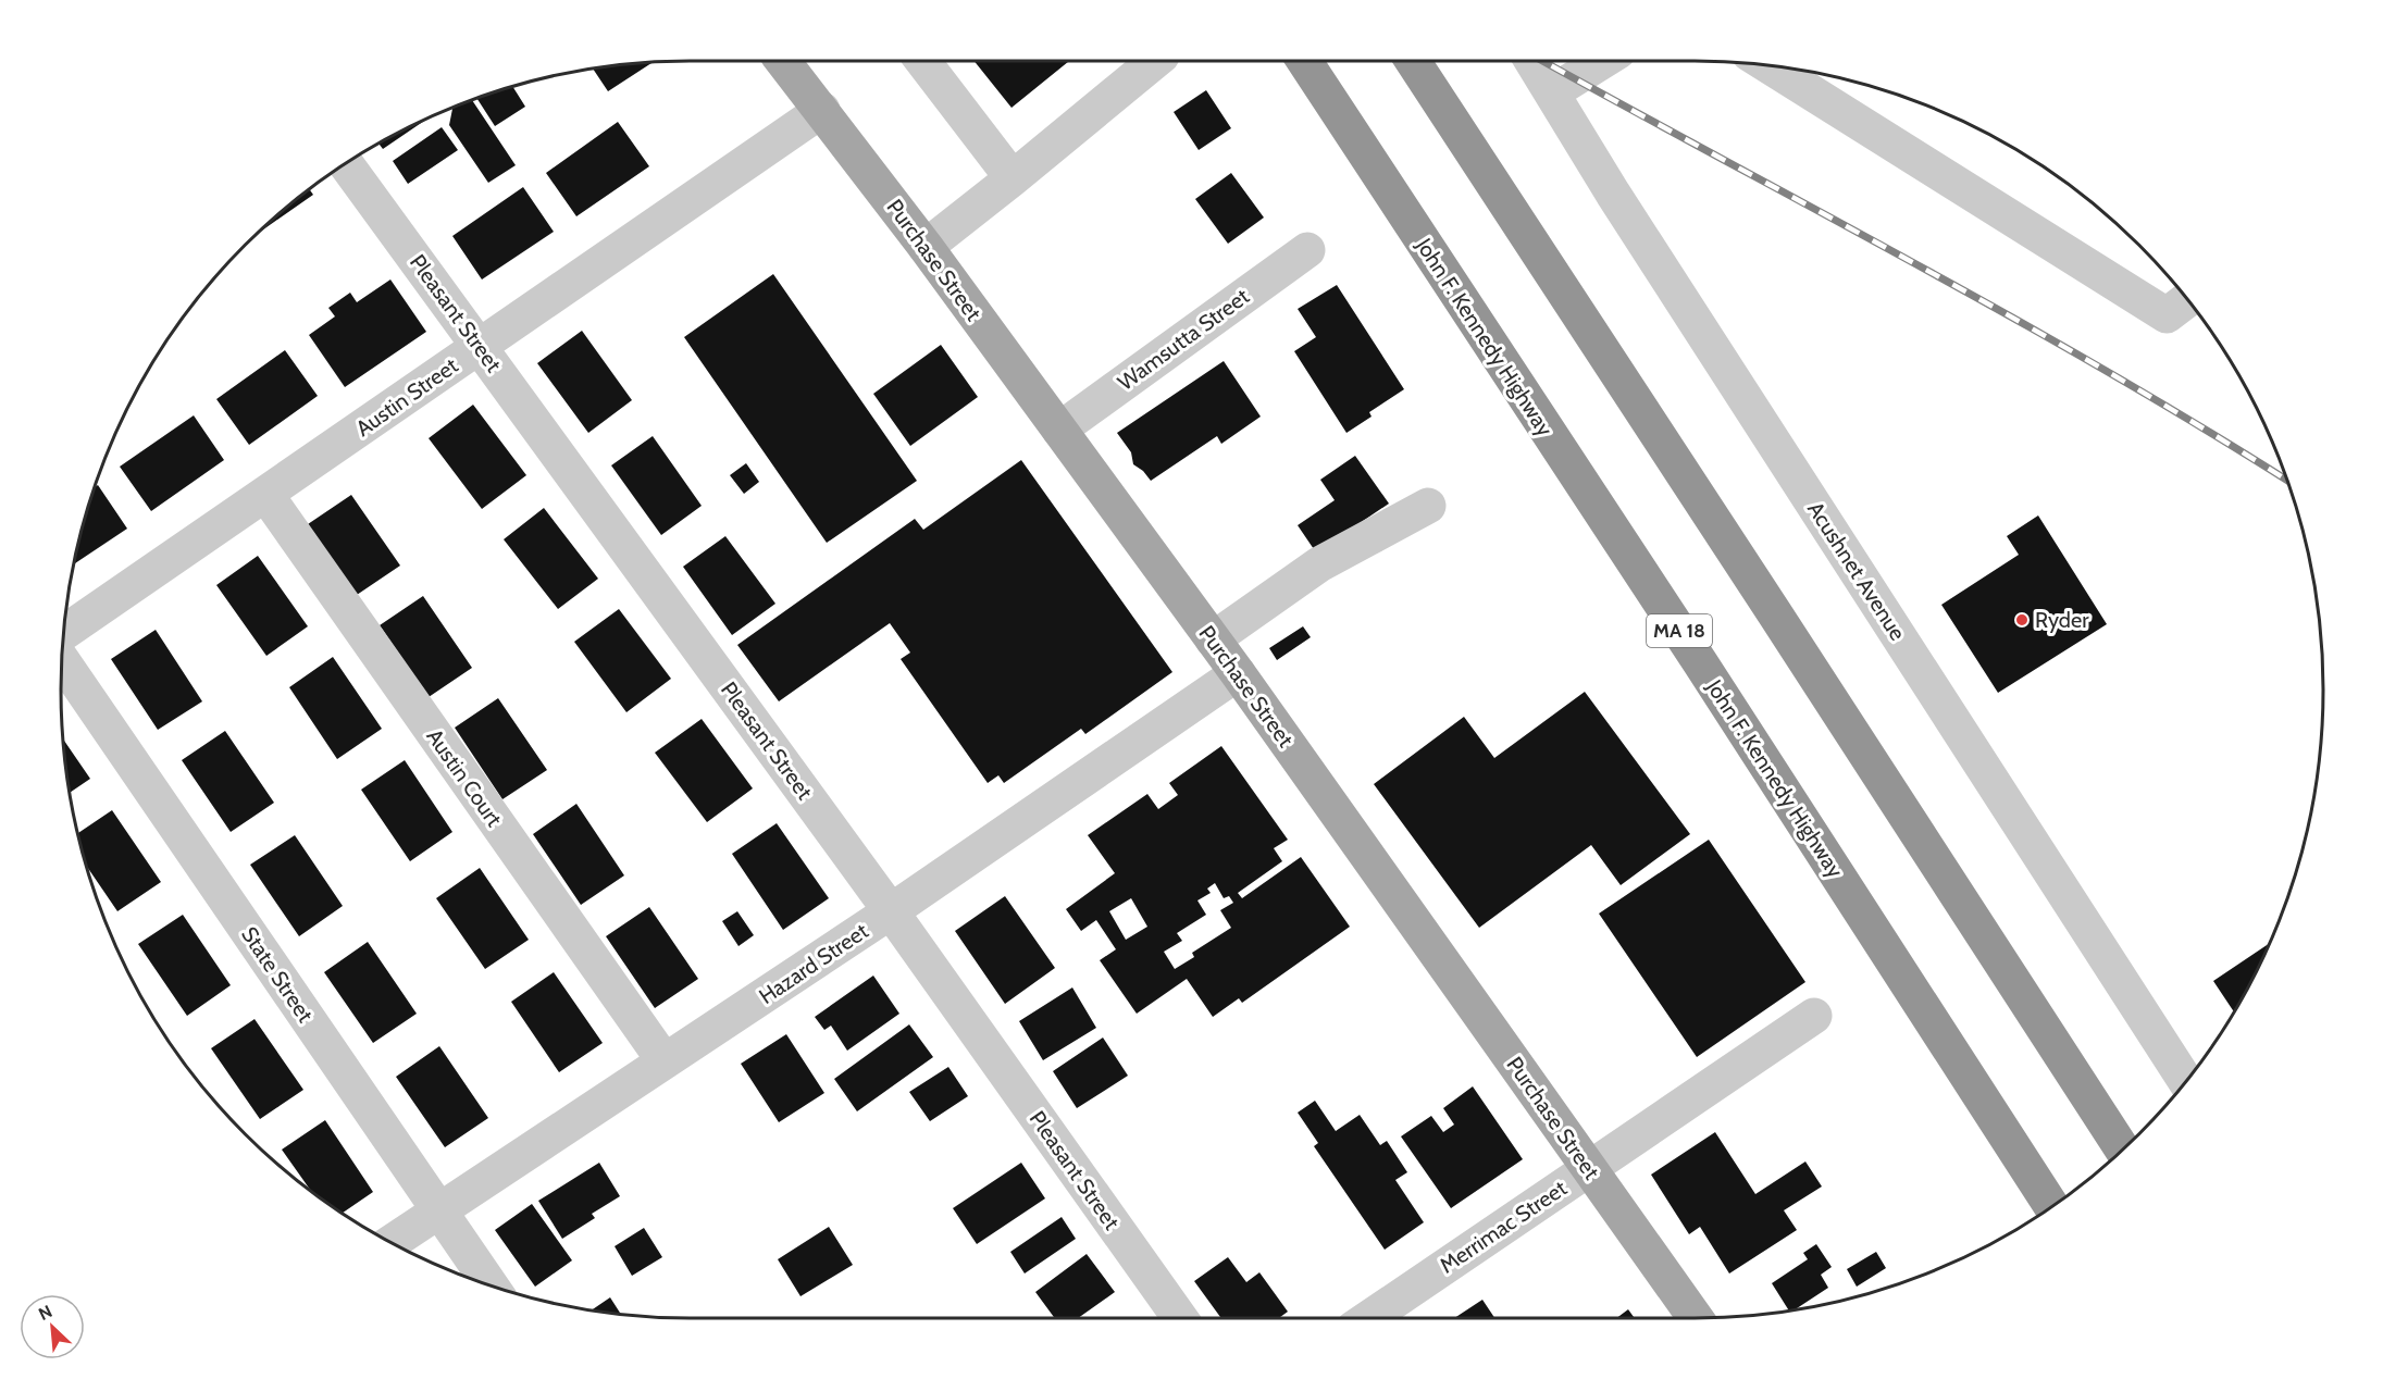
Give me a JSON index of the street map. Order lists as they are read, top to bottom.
{
  "streets": {
    "highway": ["John F. Kennedy Highway", "MA 18"],
    "main road": ["Purchase Street"],
    "street": [
      "Pleasant Street",
      "Wamsutta Street",
      "Austin Street",
      "Acushnet Avenue",
      "Austin Court",
      "Hazard Street",
      "State Street",
      "Merrimac Street"
    ]
  },
  "crossings": [
    ["Purchase Street", "Wamsutta Street"],
    ["Purchase Street", "Austin Street"],
    ["Purchase Street", "Hazard Street"],
    ["Purchase Street", "Merrimac Street"],
    ["Pleasant Street", "Austin Street"],
    ["Pleasant Street", "Hazard Street"],
    ["Austin Street", "Austin Court"],
    ["Austin Court", "Hazard Street"],
    ["Hazard Street", "State Street"]
  ],
  "places": ["Ryder"],
  "north": "top left"
}
